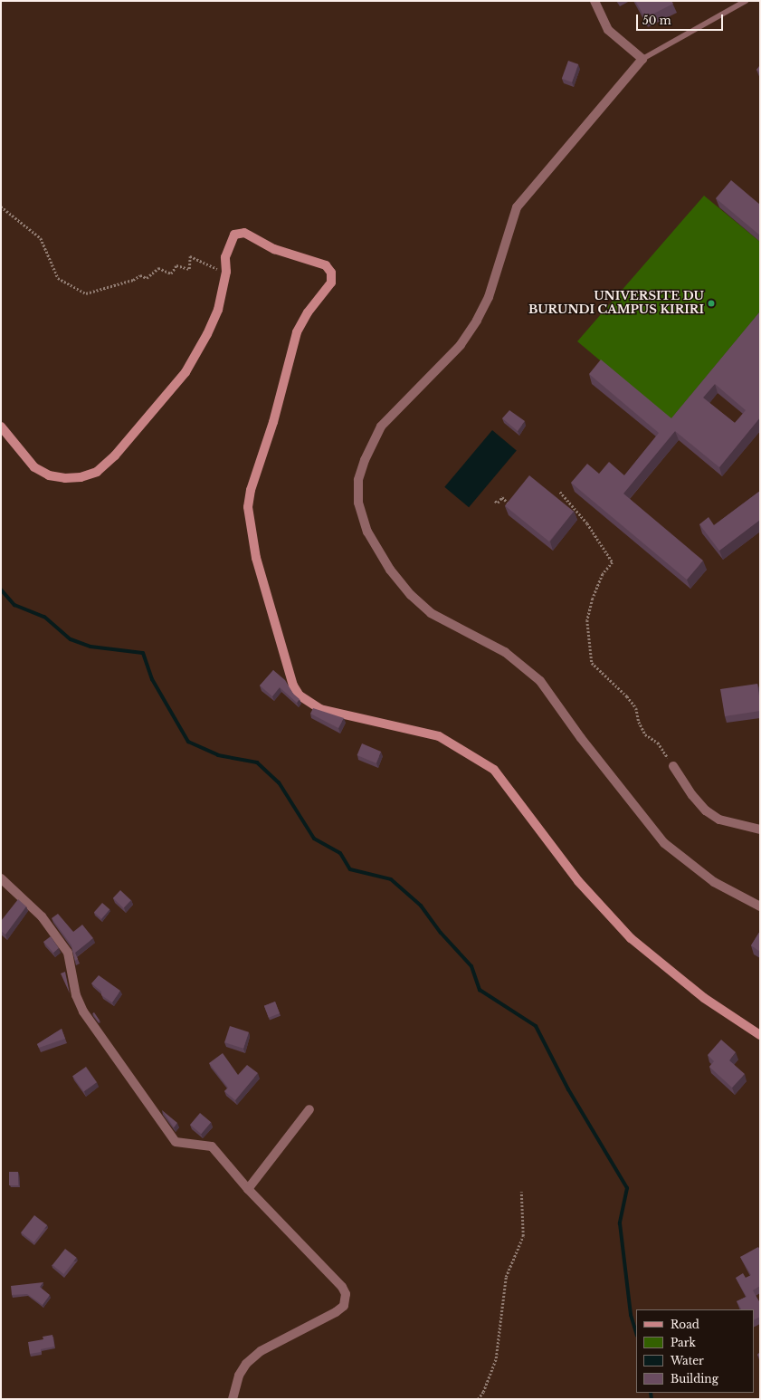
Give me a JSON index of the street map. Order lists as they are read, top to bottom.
{
  "places": ["UNIVERSITE DU BURUNDI CAMPUS KIRIRI"],
  "legend": [
    "Road",
    "Park",
    "Water",
    "Building"
  ],
  "scale_bar": "50 m"
}
